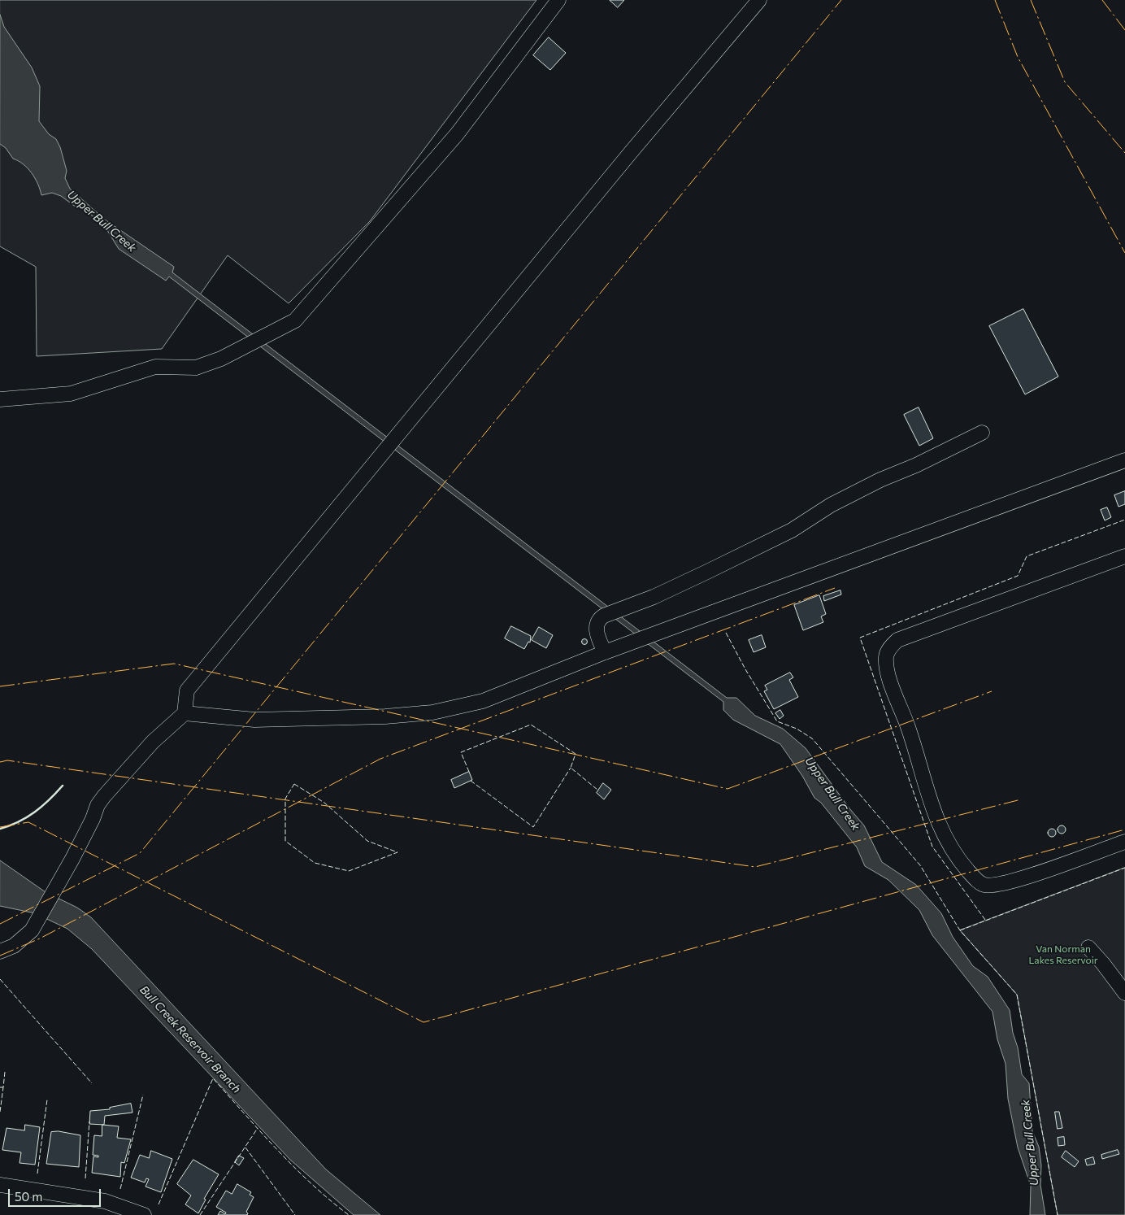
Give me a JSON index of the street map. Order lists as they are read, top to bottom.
{
  "water": ["Upper Bull Creek", "Bull Creek Reservoir Branch"],
  "parks": ["Van Norman Lakes Reservoir"],
  "scale_bar": "50 m"
}
